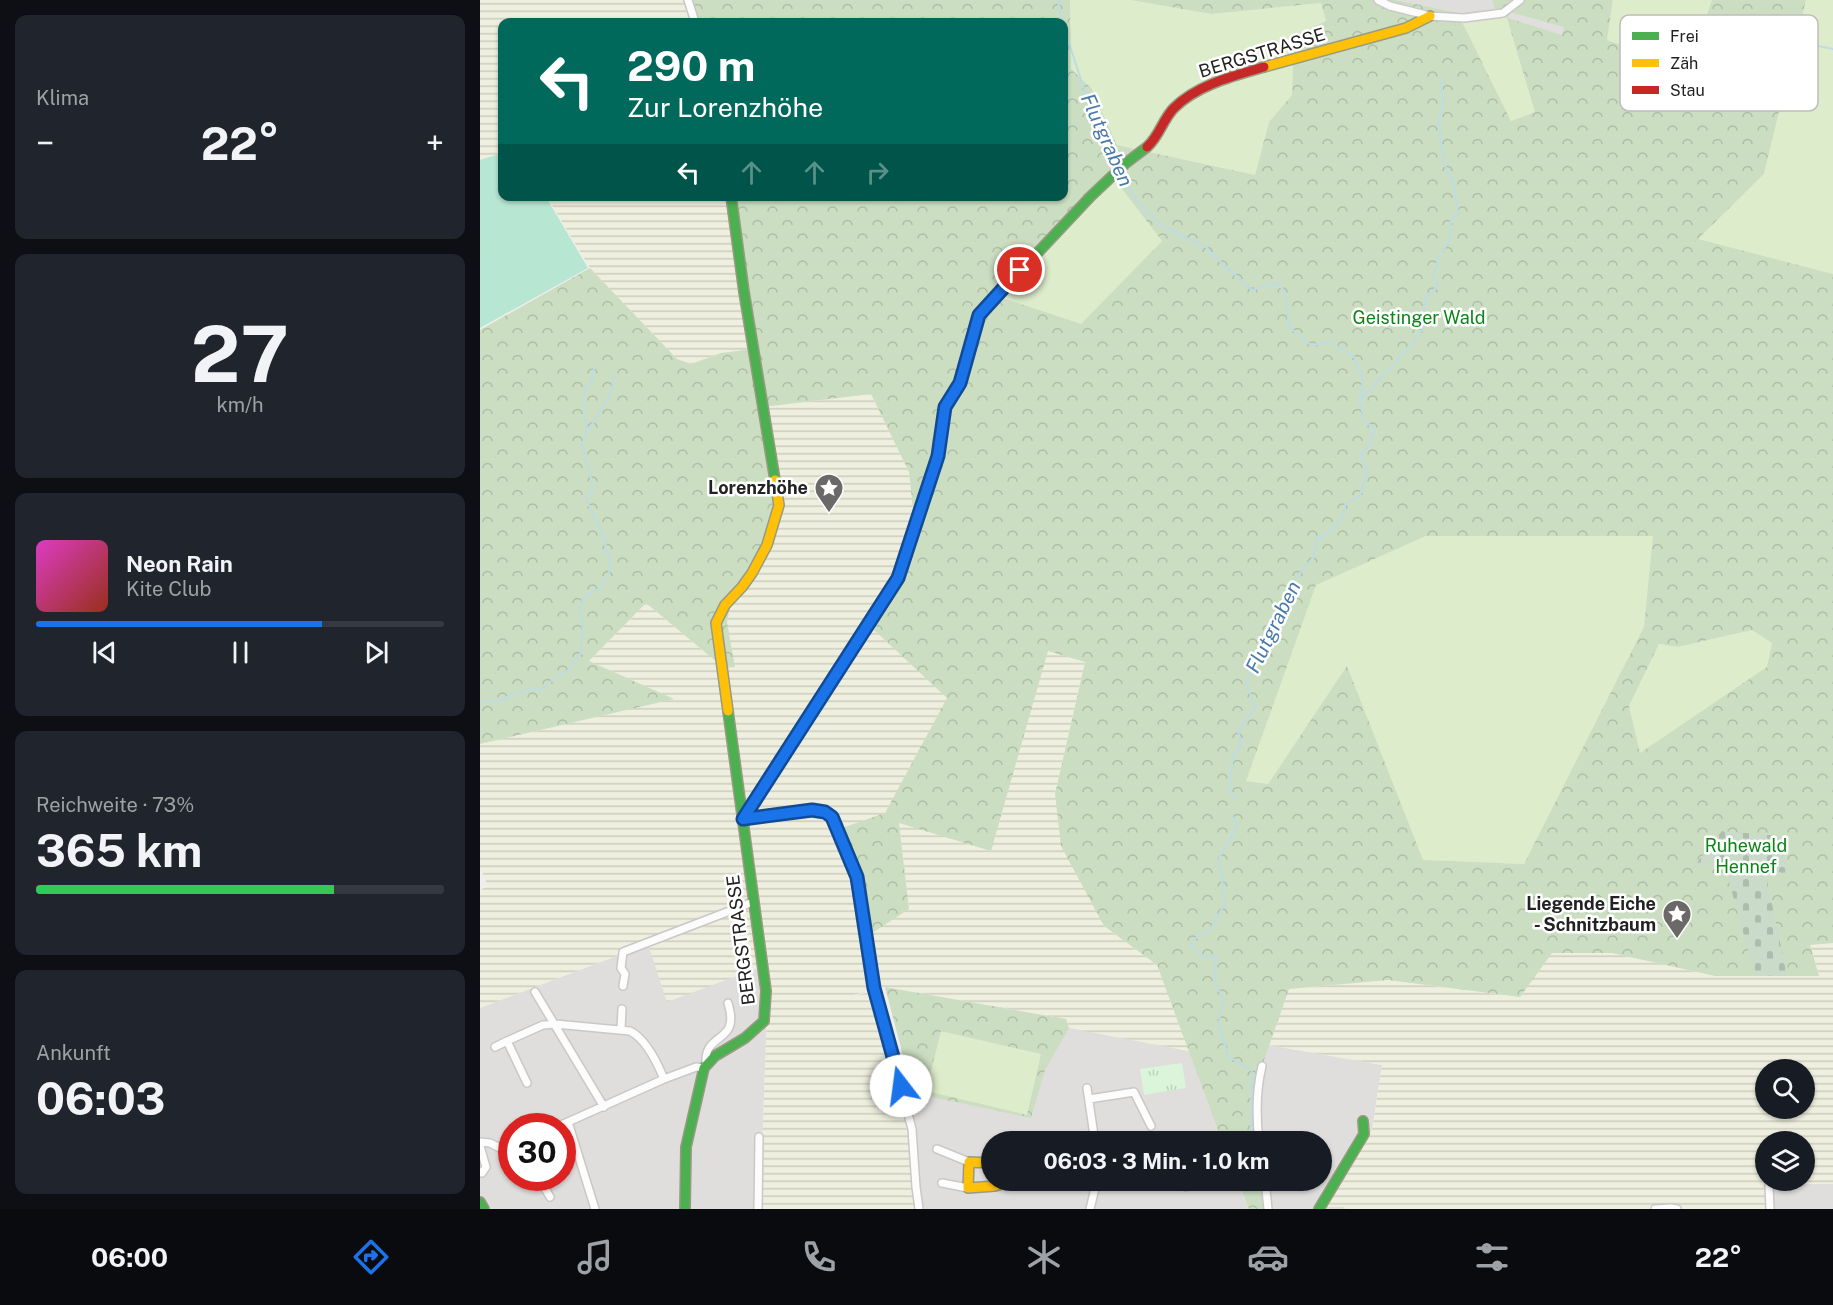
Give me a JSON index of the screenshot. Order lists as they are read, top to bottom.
{
  "streets": {
    "street": ["BERGSTRASSE"]
  },
  "water": ["Flutgraben"],
  "parks": ["Geistinger Wald", "Ruhewald Hennef"],
  "places": {
    "place": ["Lorenzhöhe", "Liegende Eiche - Schnitzbaum"]
  },
  "legend": ["Frei", "Zäh", "Stau"],
  "page": {
    "tile": [
      "Klima",
      ["27", "km/h"],
      ["Reichweite · 73%", "365 km"],
      ["Ankunft", "06:03"]
    ],
    "turn": ["290 m", "Zur Lorenzhöhe"],
    "heat": ["−", "22°", "+"],
    "song": ["Neon Rain", "Kite Club"],
    "limit": "30",
    "trip": "06:03 · 3 Min. · 1.0 km",
    "tabs": ["06:00", "22°"]
  }
}
